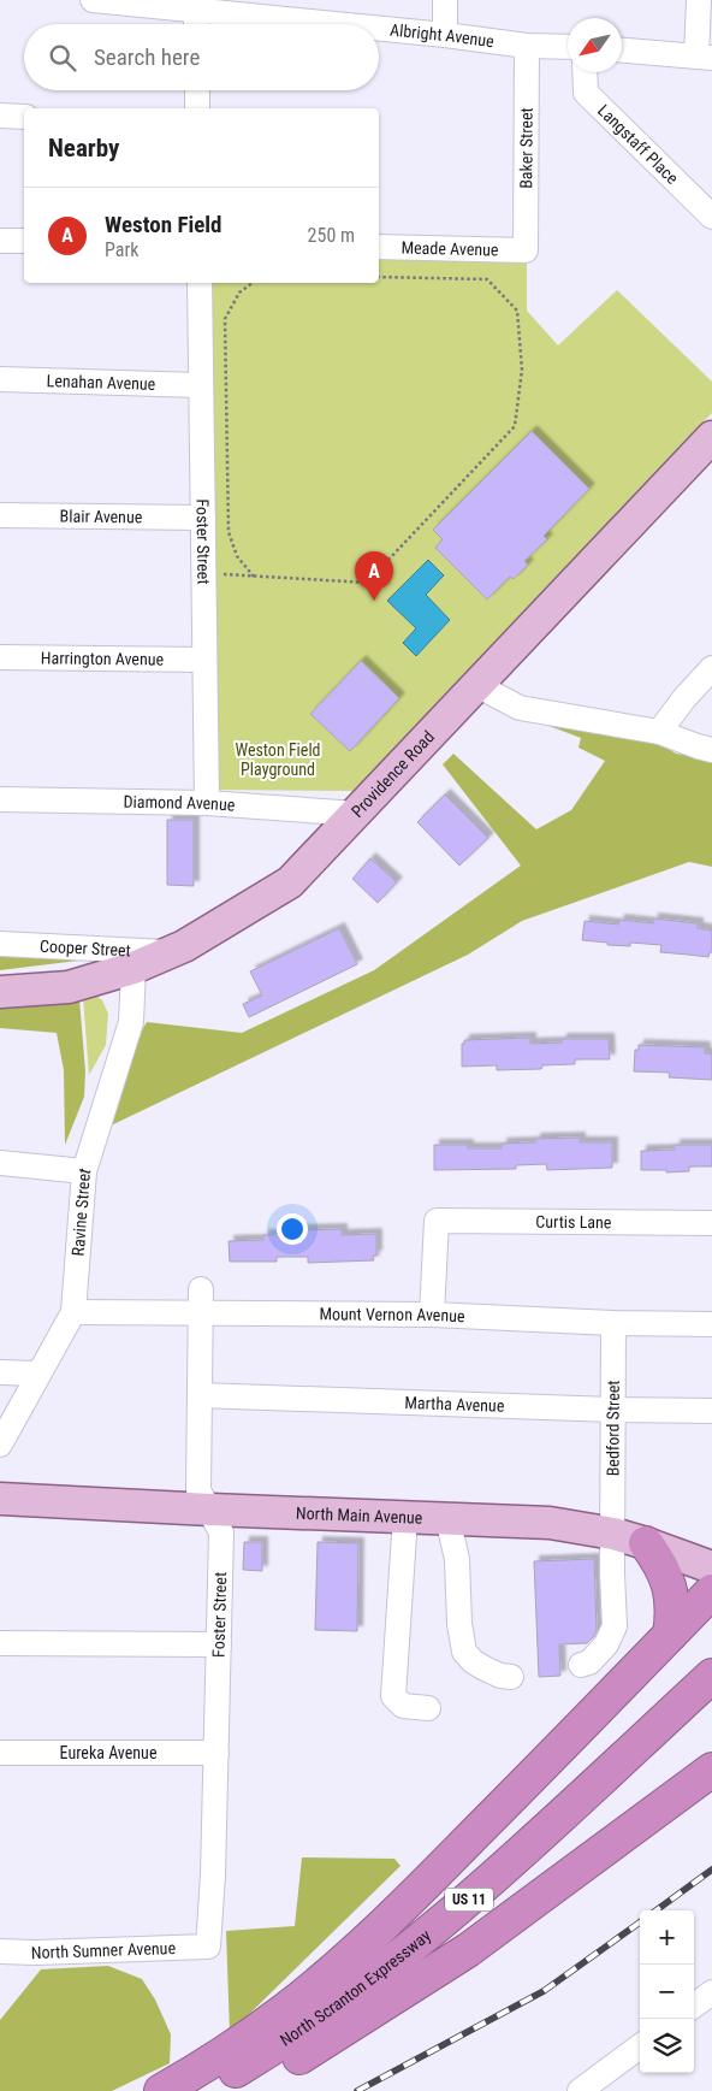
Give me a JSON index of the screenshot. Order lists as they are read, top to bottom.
{
  "streets": {
    "highway": ["US 11", "North Scranton Expressway"],
    "main road": ["Providence Road", "North Main Avenue"],
    "street": [
      "Albright Avenue",
      "Langstaff Place",
      "Baker Street",
      "Meade Avenue",
      "Lenahan Avenue",
      "Blair Avenue",
      "Foster Street",
      "Harrington Avenue",
      "Diamond Avenue",
      "Cooper Street",
      "Ravine Street",
      "Curtis Lane",
      "Mount Vernon Avenue",
      "Martha Avenue",
      "Bedford Street",
      "Eureka Avenue",
      "North Sumner Avenue"
    ]
  },
  "crossings": [
    ["Albright Avenue", "Baker Street"],
    ["Baker Street", "Meade Avenue"],
    ["Lenahan Avenue", "Foster Street"],
    ["Blair Avenue", "Foster Street"],
    ["Foster Street", "Harrington Avenue"],
    ["Foster Street", "Diamond Avenue"],
    ["Foster Street", "Mount Vernon Avenue"],
    ["Foster Street", "Martha Avenue"],
    ["Foster Street", "North Main Avenue"],
    ["Foster Street", "Eureka Avenue"],
    ["Foster Street", "North Sumner Avenue"],
    ["Providence Road", "Diamond Avenue"],
    ["Providence Road", "Cooper Street"],
    ["Providence Road", "Ravine Street"],
    ["Ravine Street", "Mount Vernon Avenue"],
    ["Curtis Lane", "Mount Vernon Avenue"],
    ["Mount Vernon Avenue", "Bedford Street"],
    ["Martha Avenue", "Bedford Street"],
    ["Bedford Street", "North Main Avenue"]
  ],
  "parks": ["Weston Field Playground"],
  "north": "bottom left",
  "page": {
    "search": "Search here",
    "heading": "Nearby",
    "list": [
      {
        "mark": "A",
        "name": "Weston Field",
        "note": "Park",
        "value": "250 m"
      }
    ],
    "pins": "A",
    "map_buttons": ["+", "−"]
  }
}
